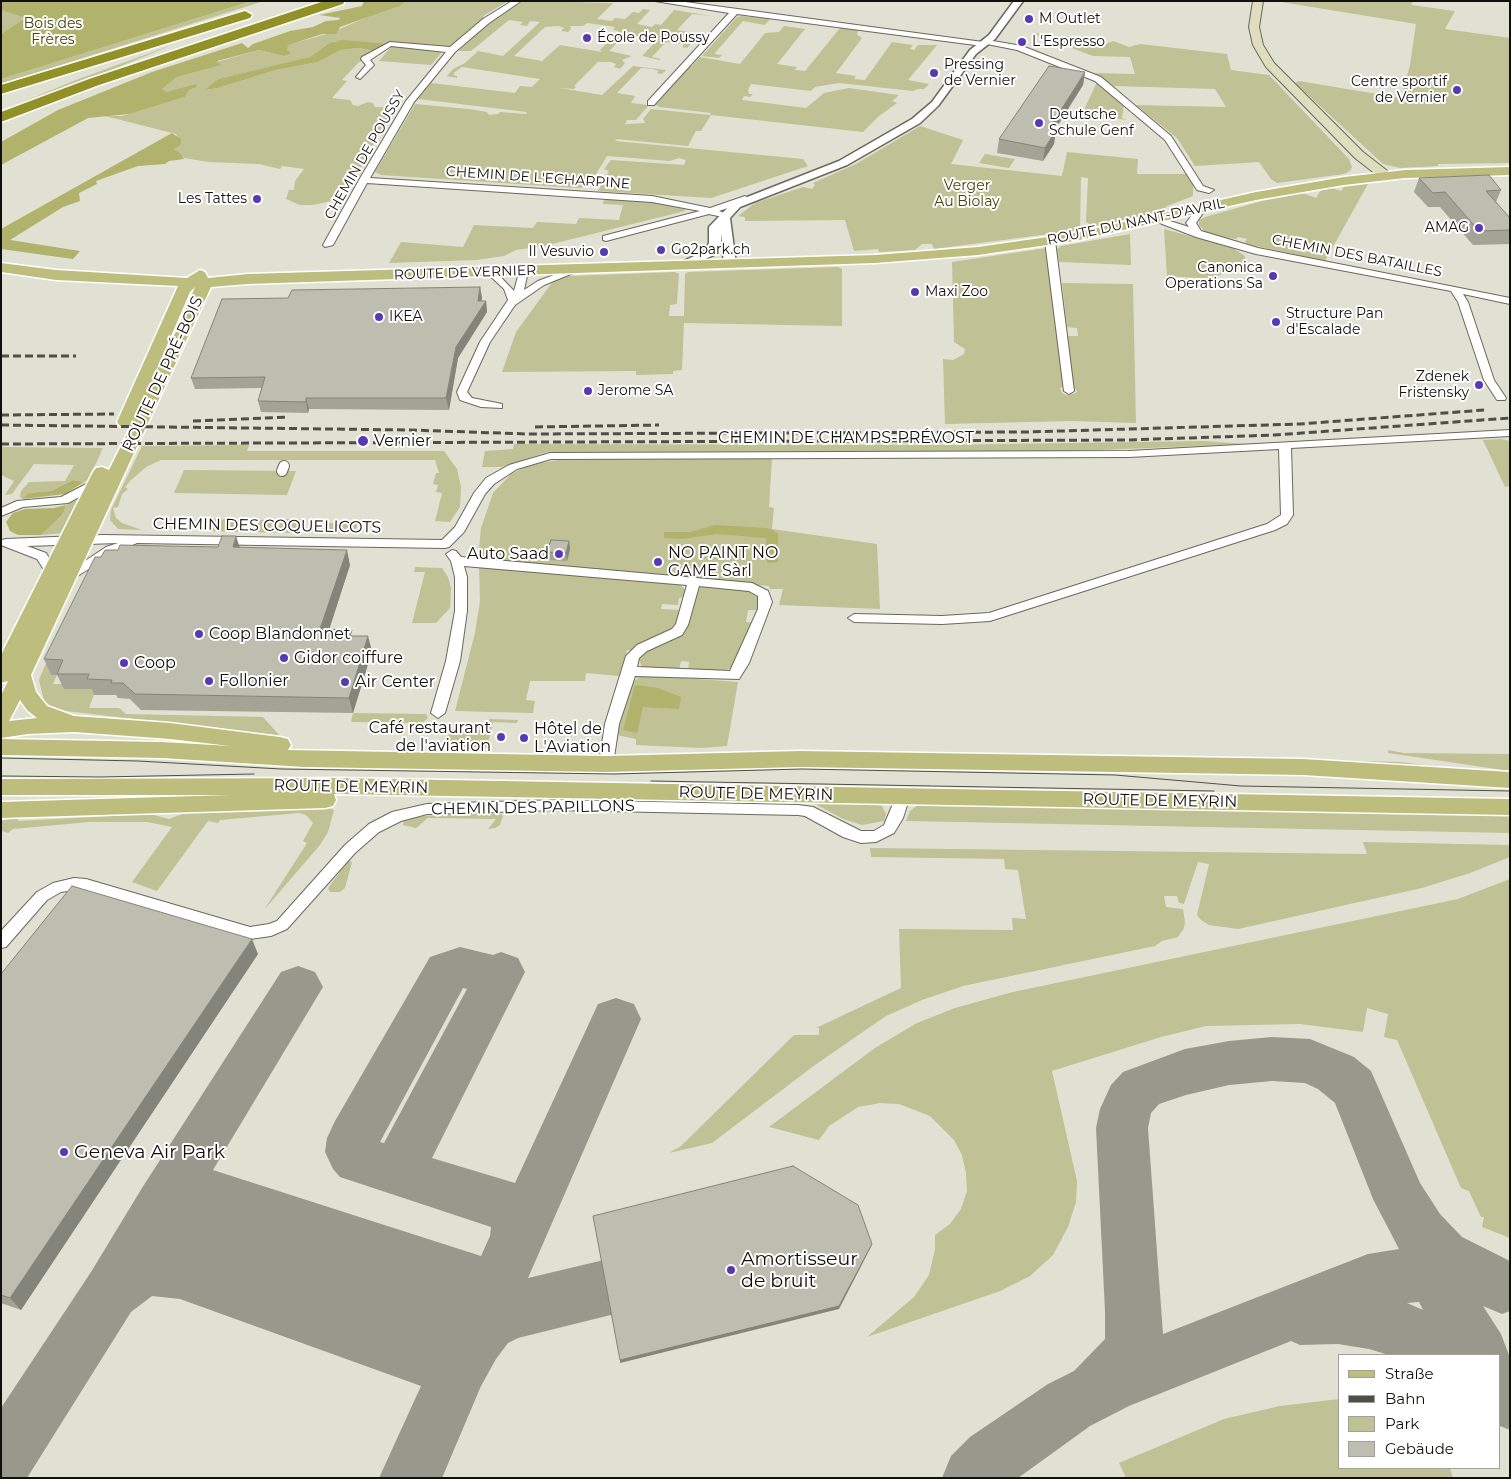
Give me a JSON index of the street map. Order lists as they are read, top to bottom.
{
  "streets": {
    "main road": [
      "ROUTE DU NANT-D'AVRIL",
      "ROUTE DE VERNIER",
      "ROUTE DE PRÉ-BOIS",
      "ROUTE DE MEYRIN"
    ],
    "street": [
      "CHEMIN DE POUSSY",
      "CHEMIN DE L'ECHARPINE",
      "CHEMIN DES BATAILLES",
      "CHEMIN DE CHAMPS-PRÉVOST",
      "CHEMIN DES COQUELICOTS",
      "CHEMIN DES PAPILLONS"
    ]
  },
  "crossings": [
    ["CHEMIN DE POUSSY", "CHEMIN DE L'ECHARPINE"],
    ["CHEMIN DE L'ECHARPINE", "ROUTE DE VERNIER"],
    ["ROUTE DU NANT-D'AVRIL", "CHEMIN DES BATAILLES"],
    ["ROUTE DU NANT-D'AVRIL", "ROUTE DE VERNIER"],
    ["ROUTE DE VERNIER", "ROUTE DE PRÉ-BOIS"],
    ["ROUTE DE PRÉ-BOIS", "CHEMIN DES COQUELICOTS"],
    ["CHEMIN DE CHAMPS-PRÉVOST", "CHEMIN DES COQUELICOTS"],
    ["ROUTE DE MEYRIN", "CHEMIN DES PAPILLONS"]
  ],
  "parks": ["Bois des Frères", "Verger Au Biolay"],
  "places": [
    "M Outlet",
    "École de Poussy",
    "L'Espresso",
    "Pressing de Vernier",
    "Centre sportif de Vernier",
    "Deutsche Schule Genf",
    "Les Tattes",
    "AMAG",
    "Go2park.ch",
    "Il Vesuvio",
    "Canonica Operations Sa",
    "Maxi Zoo",
    "IKEA",
    "Structure Pan d'Escalade",
    "Zdenek Fristensky",
    "Jerome SA",
    "Vernier",
    "Auto Saad",
    "NO PAINT NO GAME Sàrl",
    "Coop Blandonnet",
    "Gidor coiffure",
    "Coop",
    "Follonier",
    "Air Center",
    "Café restaurant de l'aviation",
    "Hôtel de L'Aviation",
    "Geneva Air Park",
    "Amortisseur de bruit"
  ],
  "legend": [
    "Straße",
    "Bahn",
    "Park",
    "Gebäude"
  ]
}
